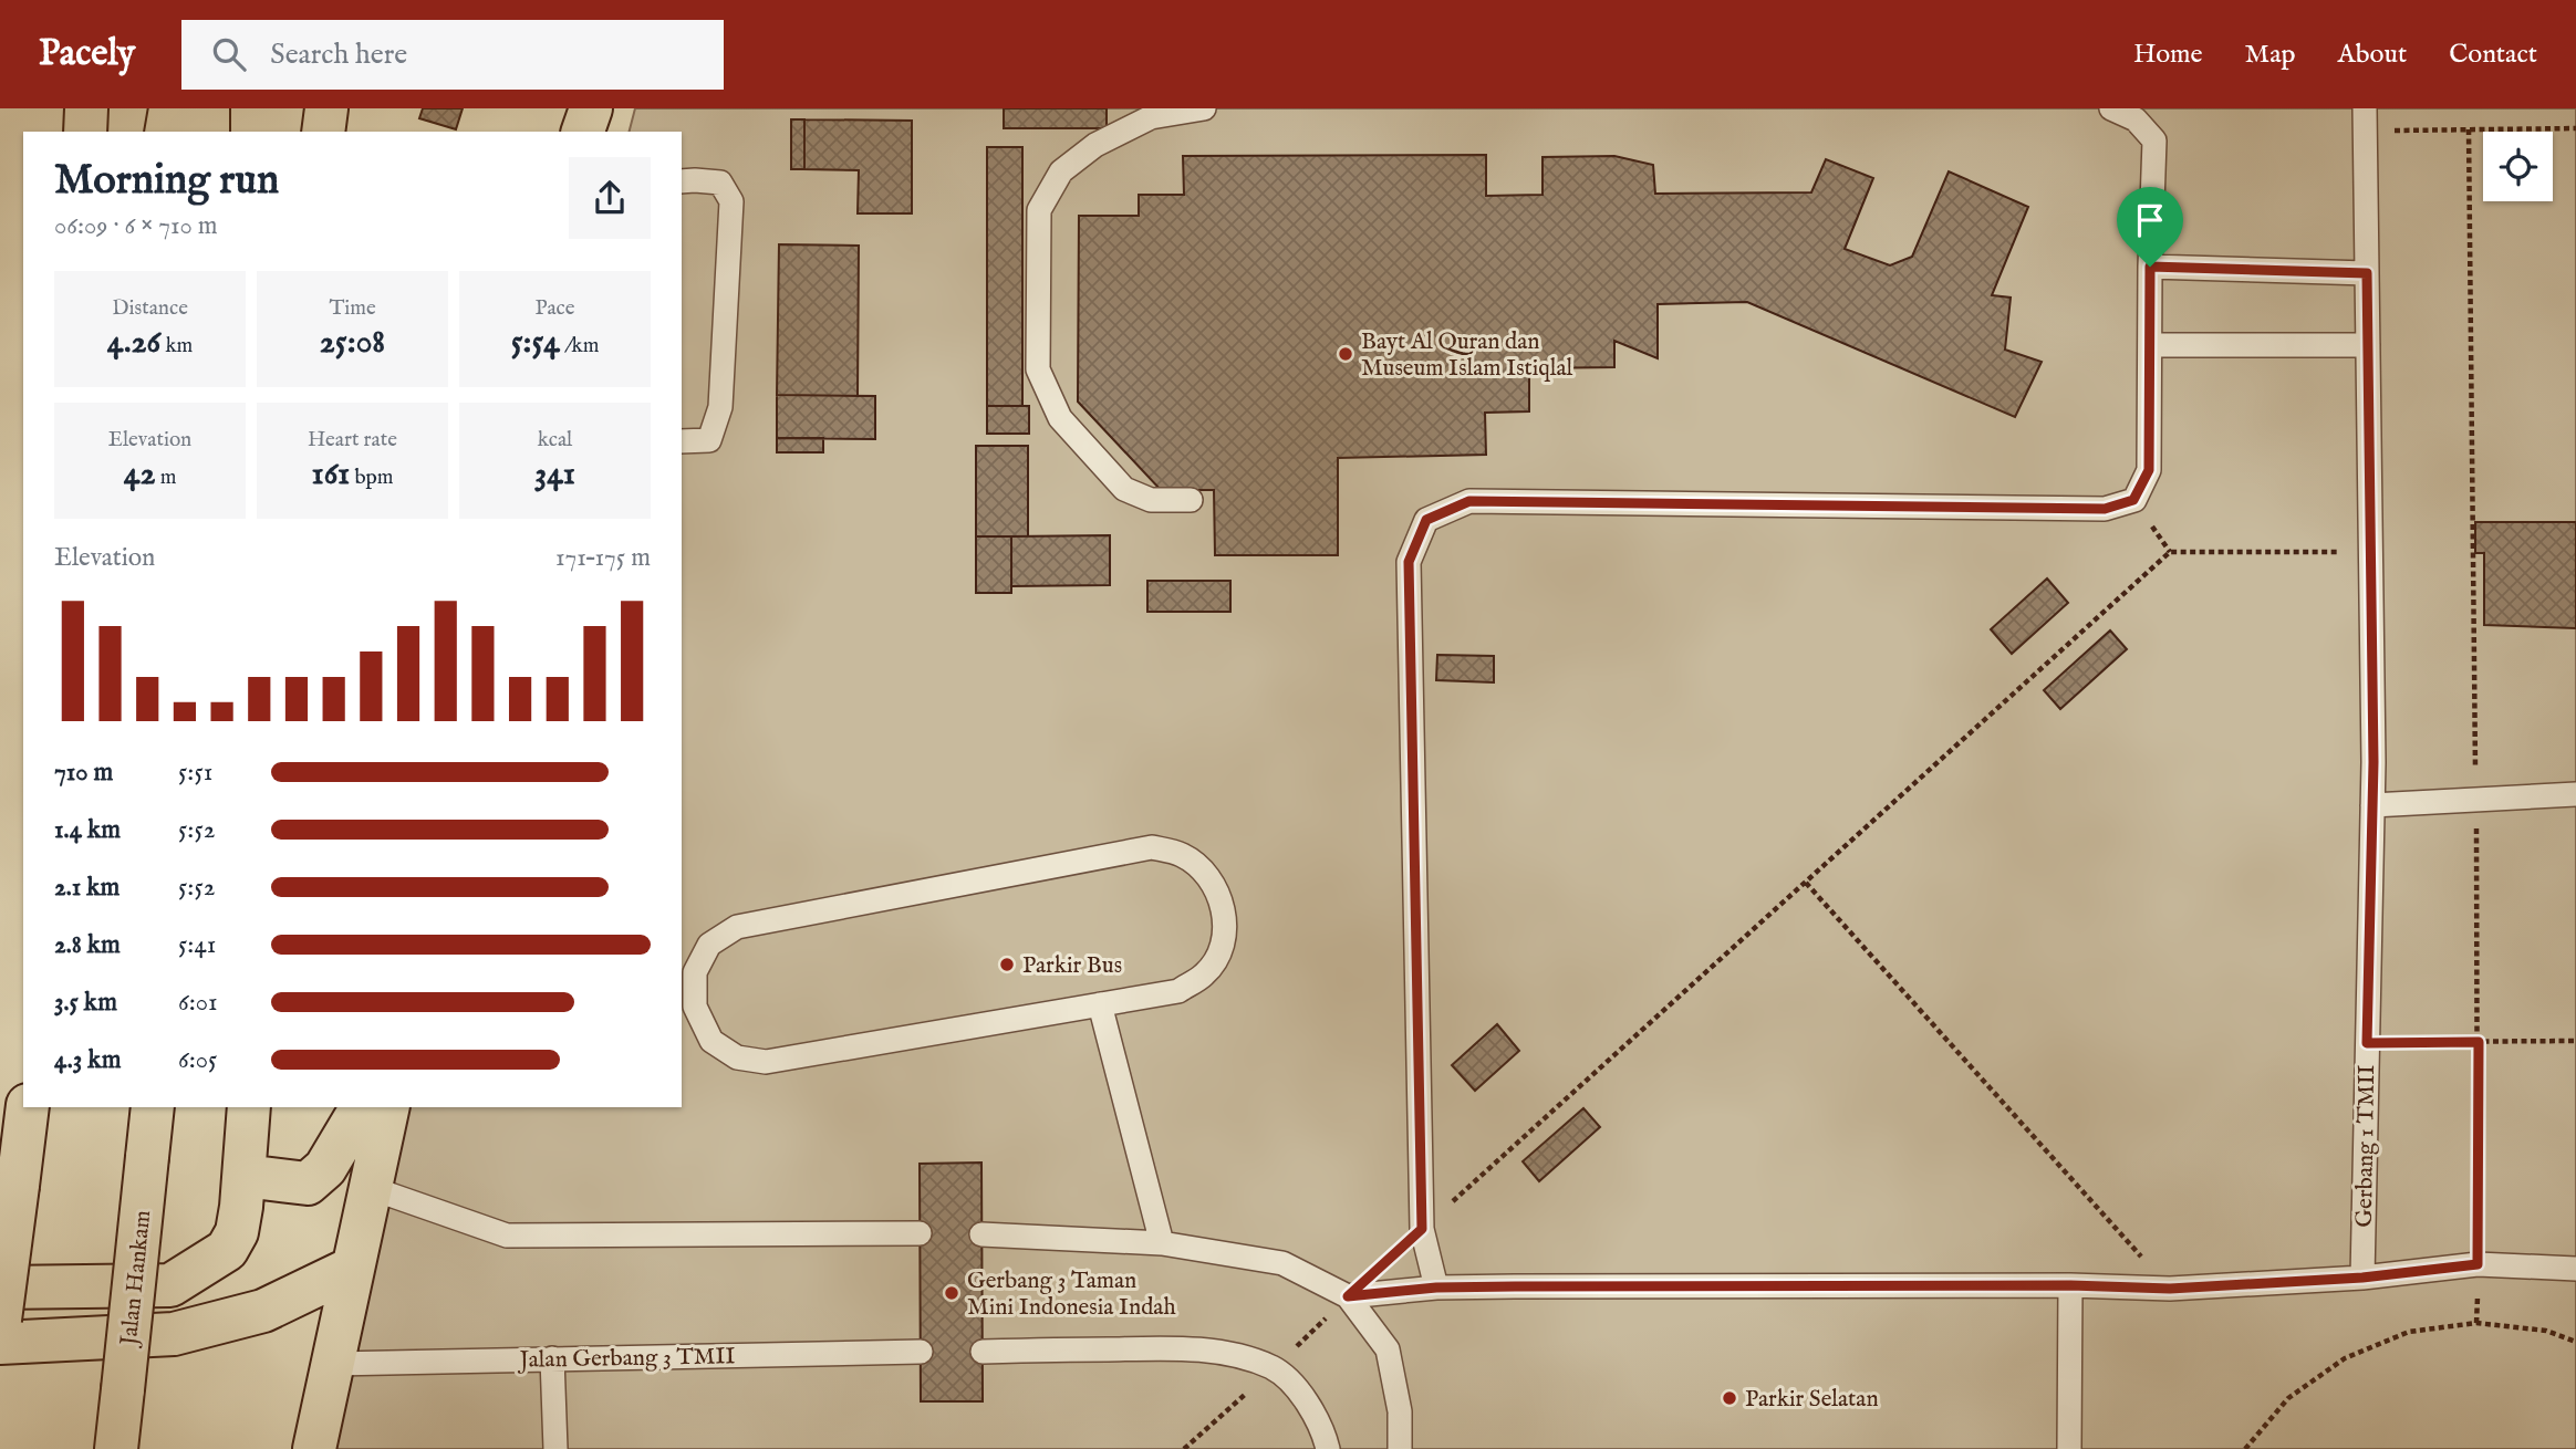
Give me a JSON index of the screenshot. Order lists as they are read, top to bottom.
{
  "streets": {
    "main road": ["Jalan Hankam"],
    "lane": ["Gerbang 1 TMII", "Jalan Gerbang 3 TMII"]
  },
  "places": [
    "Bayt Al Quran dan Museum Islam Istiqlal",
    "Parkir Bus",
    "Gerbang 3 Taman Mini Indonesia Indah",
    "Parkir Selatan"
  ],
  "page": {
    "header": "Pacely",
    "search": "Search here",
    "nav": [
      "Home",
      "Map",
      "About",
      "Contact"
    ],
    "heading": ["Morning run", "06:09 · 6 × 710 m"],
    "stats": [
      ["Distance", "4.26 km"],
      ["Time", "25:08"],
      ["Pace", "5:54 /km"],
      ["Elevation", "42 m"],
      ["Heart rate", "161 bpm"],
      ["kcal", "341"]
    ],
    "chart": ["Elevation", "171–175 m"],
    "list": [
      {
        "name": "710 m",
        "note": "5:51"
      },
      {
        "name": "1.4 km",
        "note": "5:52"
      },
      {
        "name": "2.1 km",
        "note": "5:52"
      },
      {
        "name": "2.8 km",
        "note": "5:41"
      },
      {
        "name": "3.5 km",
        "note": "6:01"
      },
      {
        "name": "4.3 km",
        "note": "6:05"
      }
    ]
  }
}
